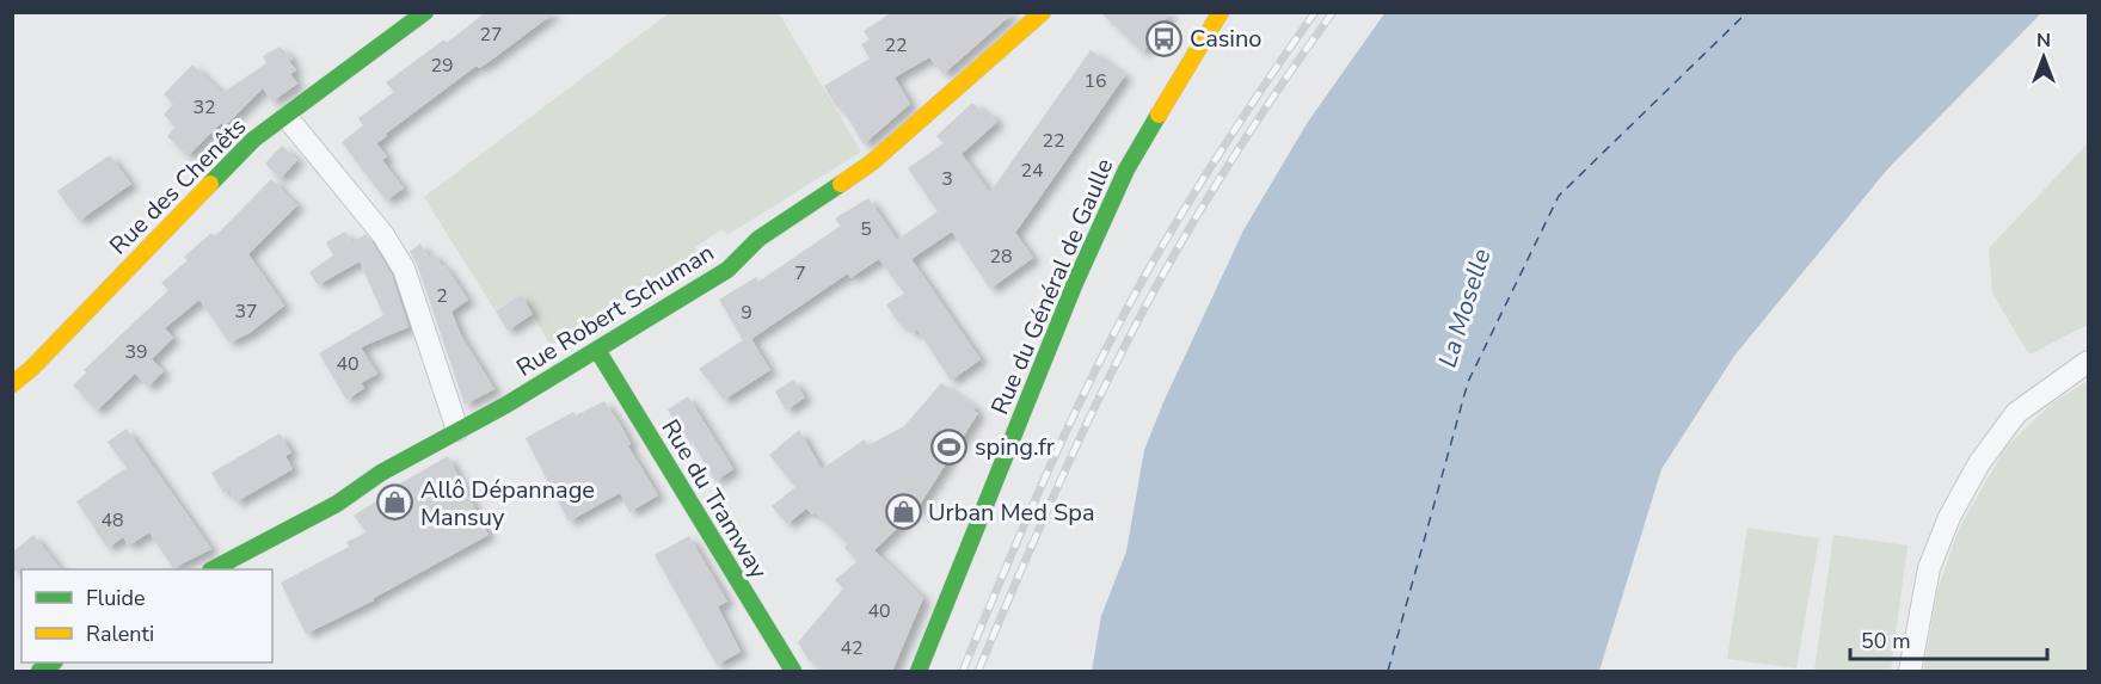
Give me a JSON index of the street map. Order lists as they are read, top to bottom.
{
  "streets": {
    "street": [
      "Rue des Chenêts",
      "Rue du Général de Gaulle",
      "Rue Robert Schuman",
      "Rue du Tramway"
    ]
  },
  "crossings": [
    ["Rue Robert Schuman", "Rue du Tramway"]
  ],
  "water": ["La Moselle"],
  "places": {
    "bus stop": ["Casino"],
    "sports": ["sping.fr"],
    "shop": ["Allô Dépannage Mansuy", "Urban Med Spa"]
  },
  "house_numbers": [
    "27",
    "22",
    "29",
    "16",
    "32",
    "22",
    "24",
    "3",
    "5",
    "28",
    "7",
    "2",
    "37",
    "9",
    "39",
    "40",
    "48",
    "40",
    "42"
  ],
  "legend": ["Fluide", "Ralenti"],
  "scale_bar": "50 m",
  "north": "top"
}
